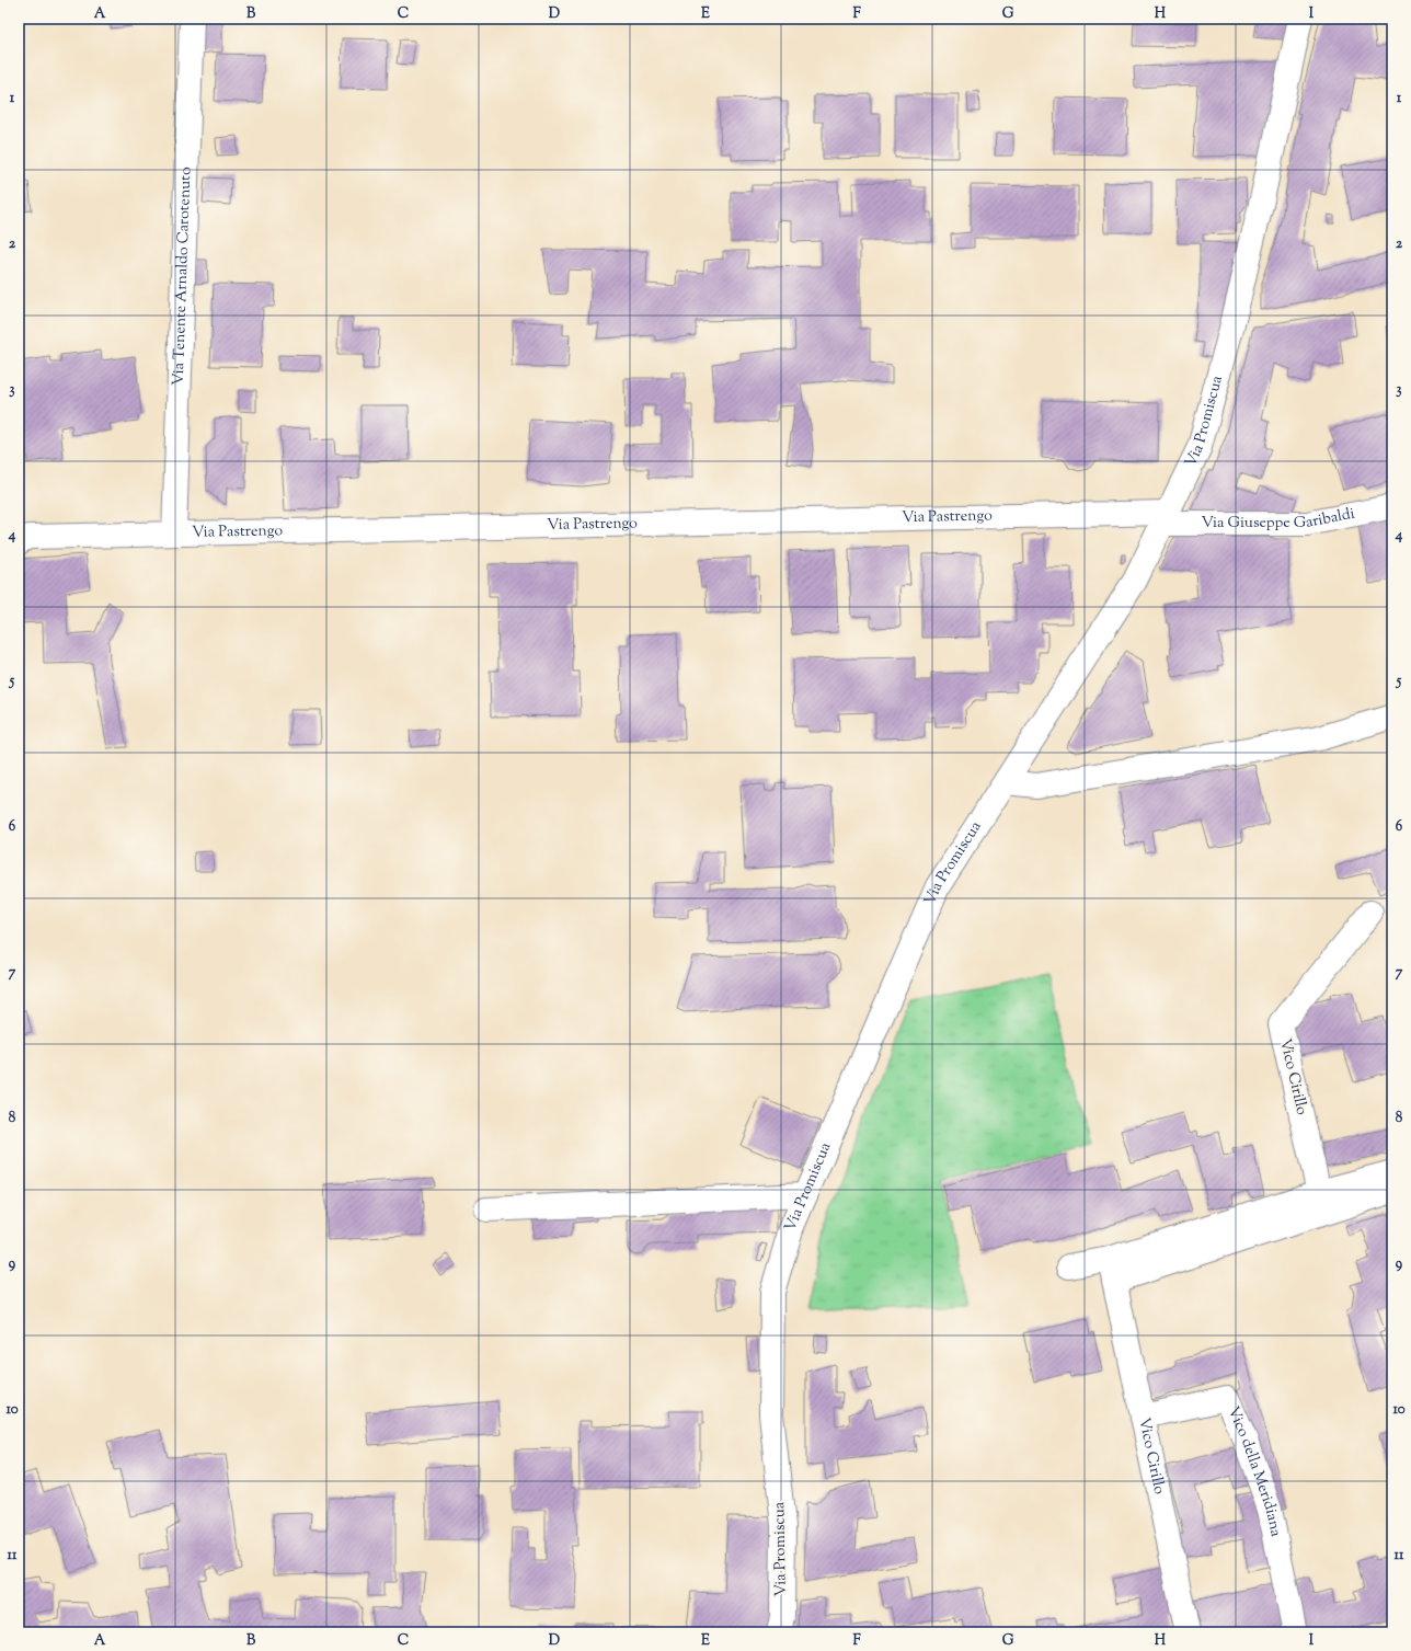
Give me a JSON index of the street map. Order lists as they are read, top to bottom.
{
  "streets": {
    "street": [
      "Via Tenente Arnaldo Carotenuto",
      "Via Promiscua",
      "Via Pastrengo",
      "Via Giuseppe Garibaldi",
      "Vico Cirillo",
      "Vico della Meridiana"
    ]
  },
  "crossings": [
    ["Via Tenente Arnaldo Carotenuto", "Via Pastrengo"],
    ["Via Promiscua", "Via Pastrengo"],
    ["Via Promiscua", "Via Giuseppe Garibaldi"],
    ["Via Pastrengo", "Via Giuseppe Garibaldi"],
    ["Vico Cirillo", "Vico della Meridiana"]
  ],
  "grid": {
    "columns": [
      "A",
      "B",
      "C",
      "D",
      "E",
      "F",
      "G",
      "H",
      "I"
    ],
    "rows": [
      "1",
      "2",
      "3",
      "4",
      "5",
      "6",
      "7",
      "8",
      "9",
      "10",
      "11"
    ]
  }
}
